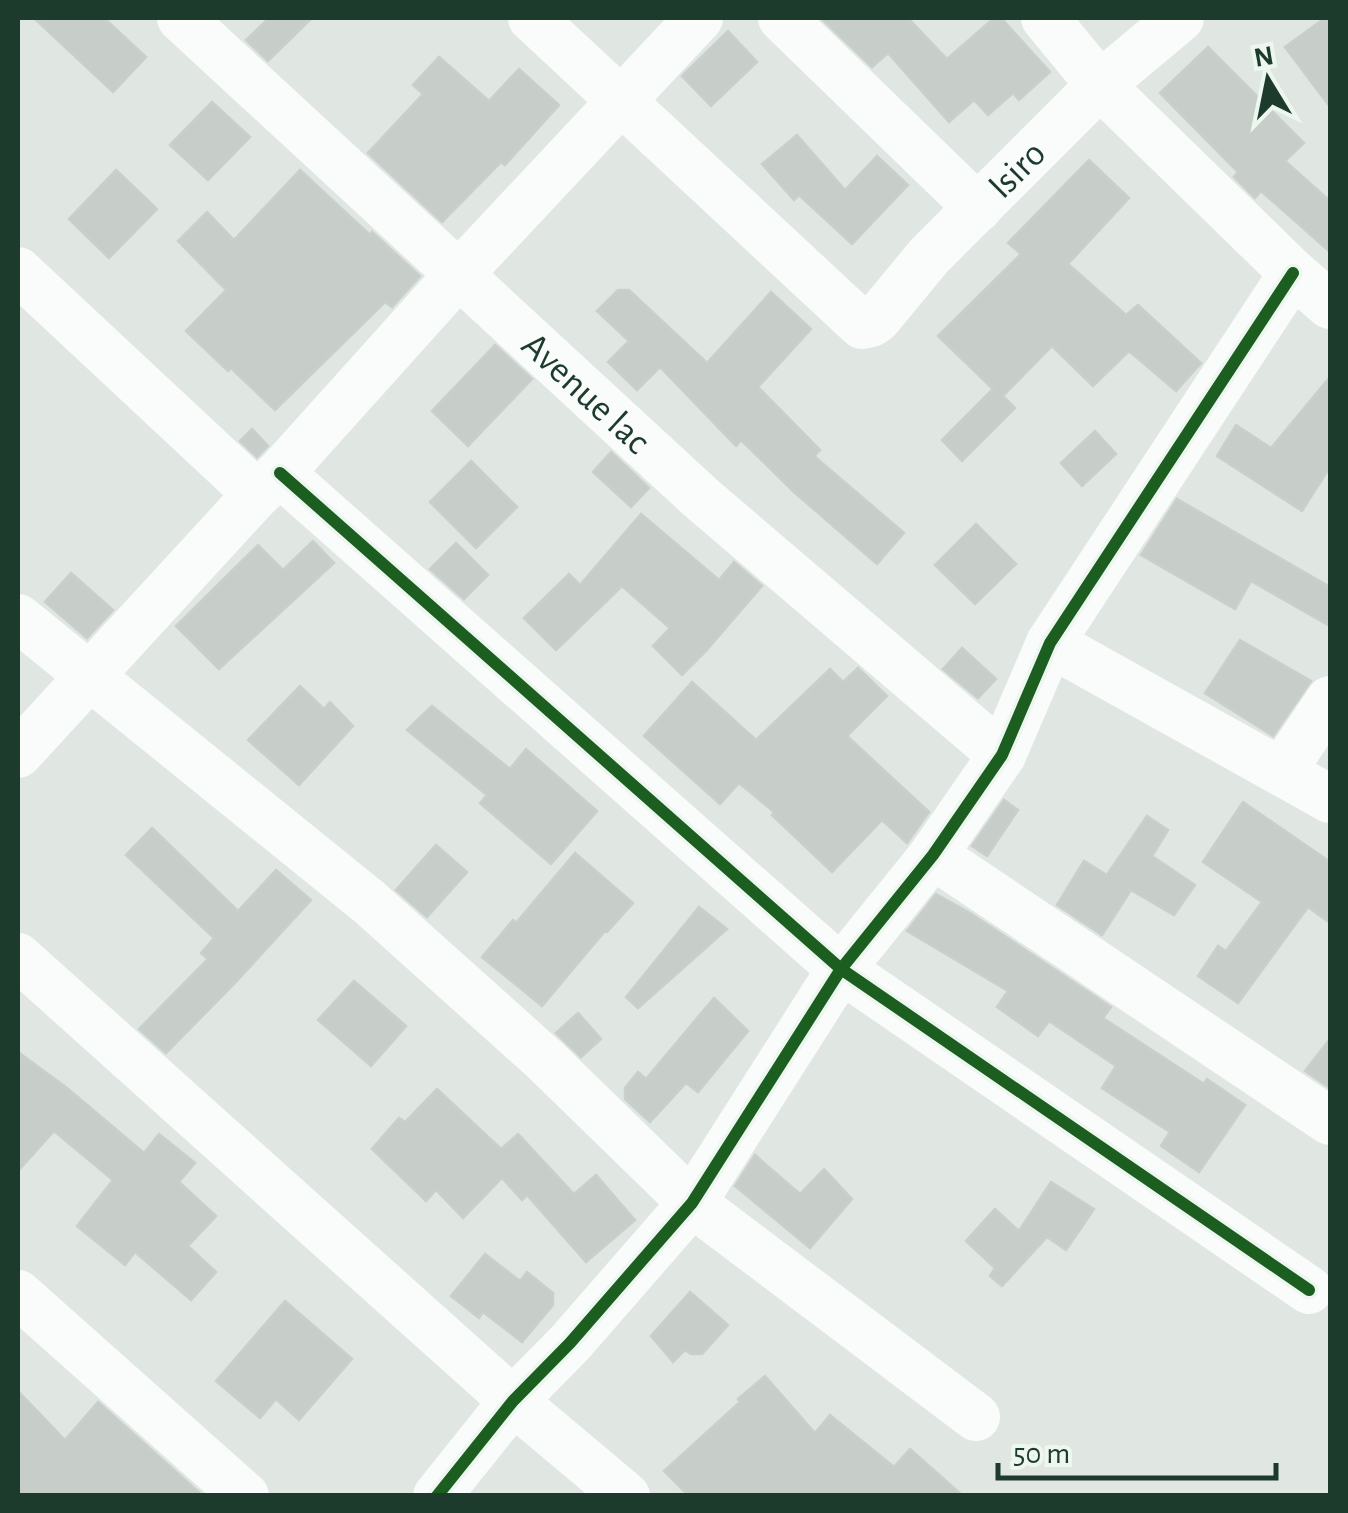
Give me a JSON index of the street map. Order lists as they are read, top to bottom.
{
  "streets": {
    "street": ["Isiro", "Avenue lac"]
  },
  "scale_bar": "50 m",
  "north": "top"
}
